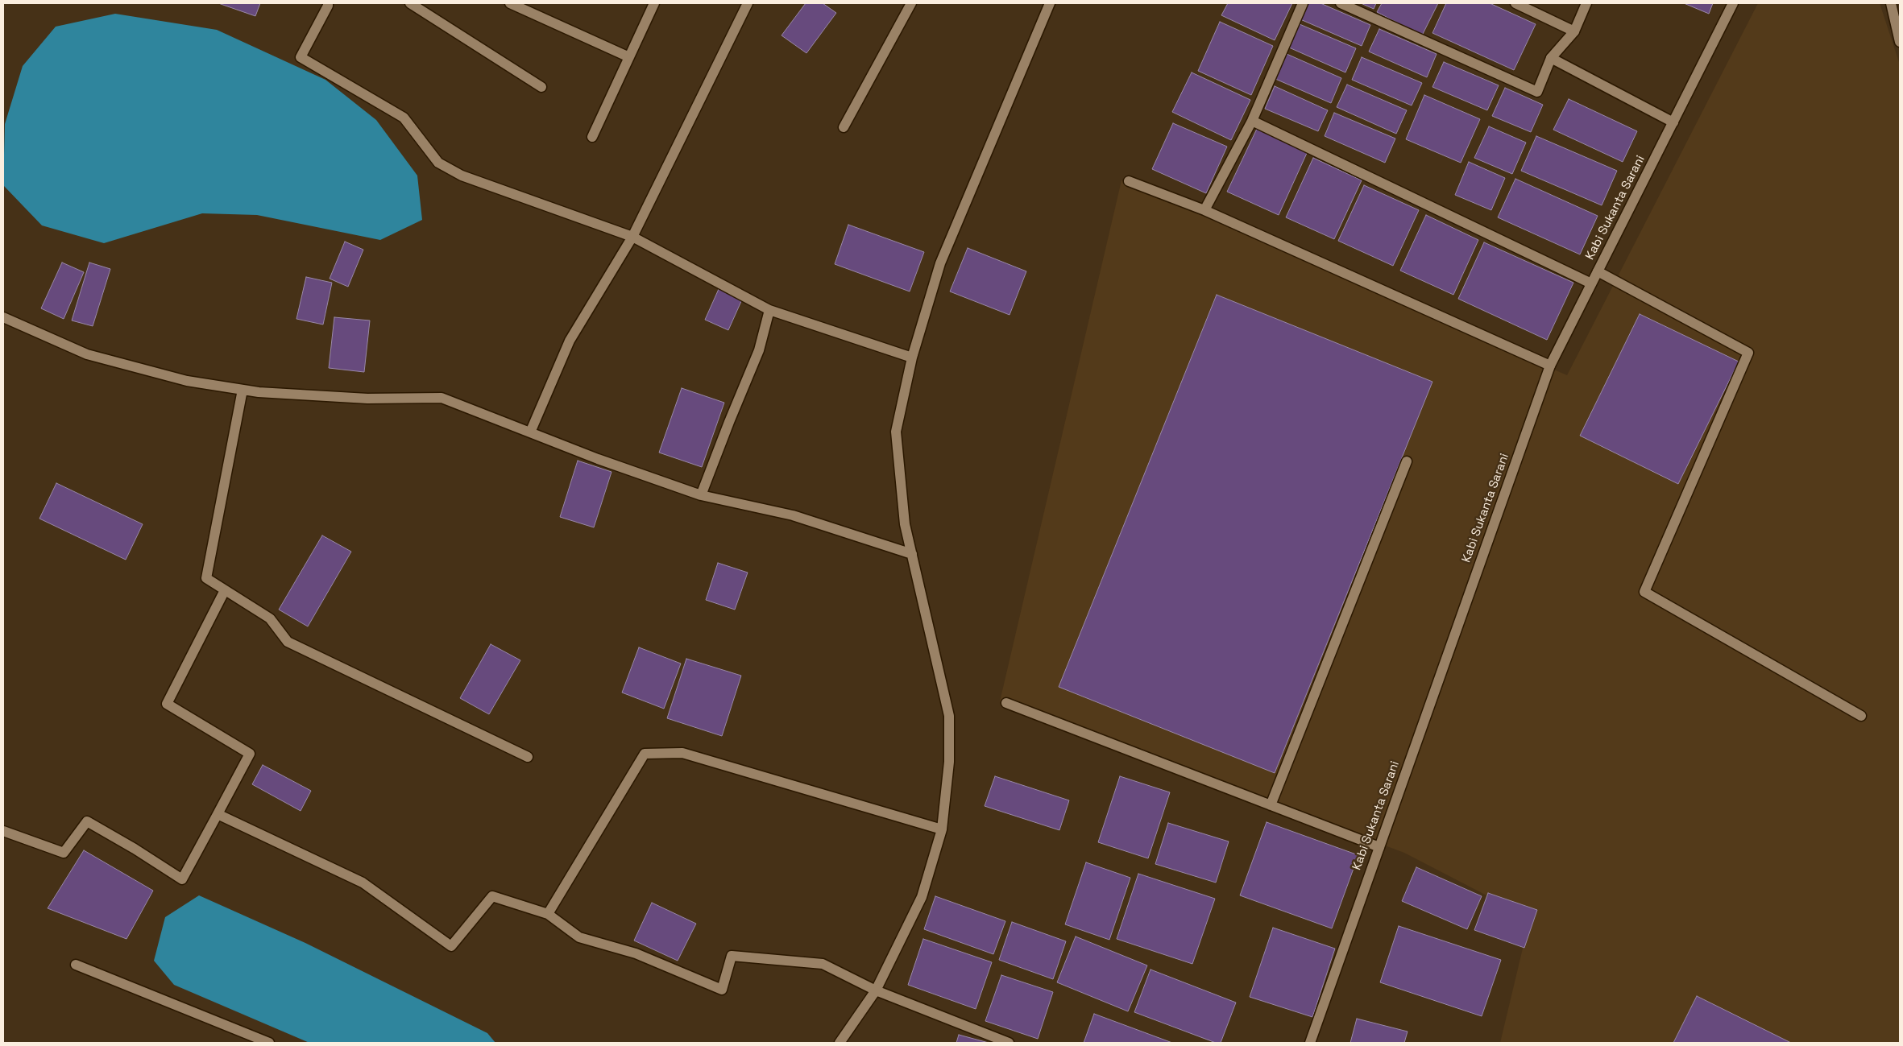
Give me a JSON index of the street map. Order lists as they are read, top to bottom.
{
  "streets": {
    "street": ["Kabi Sukanta Sarani"]
  }
}
